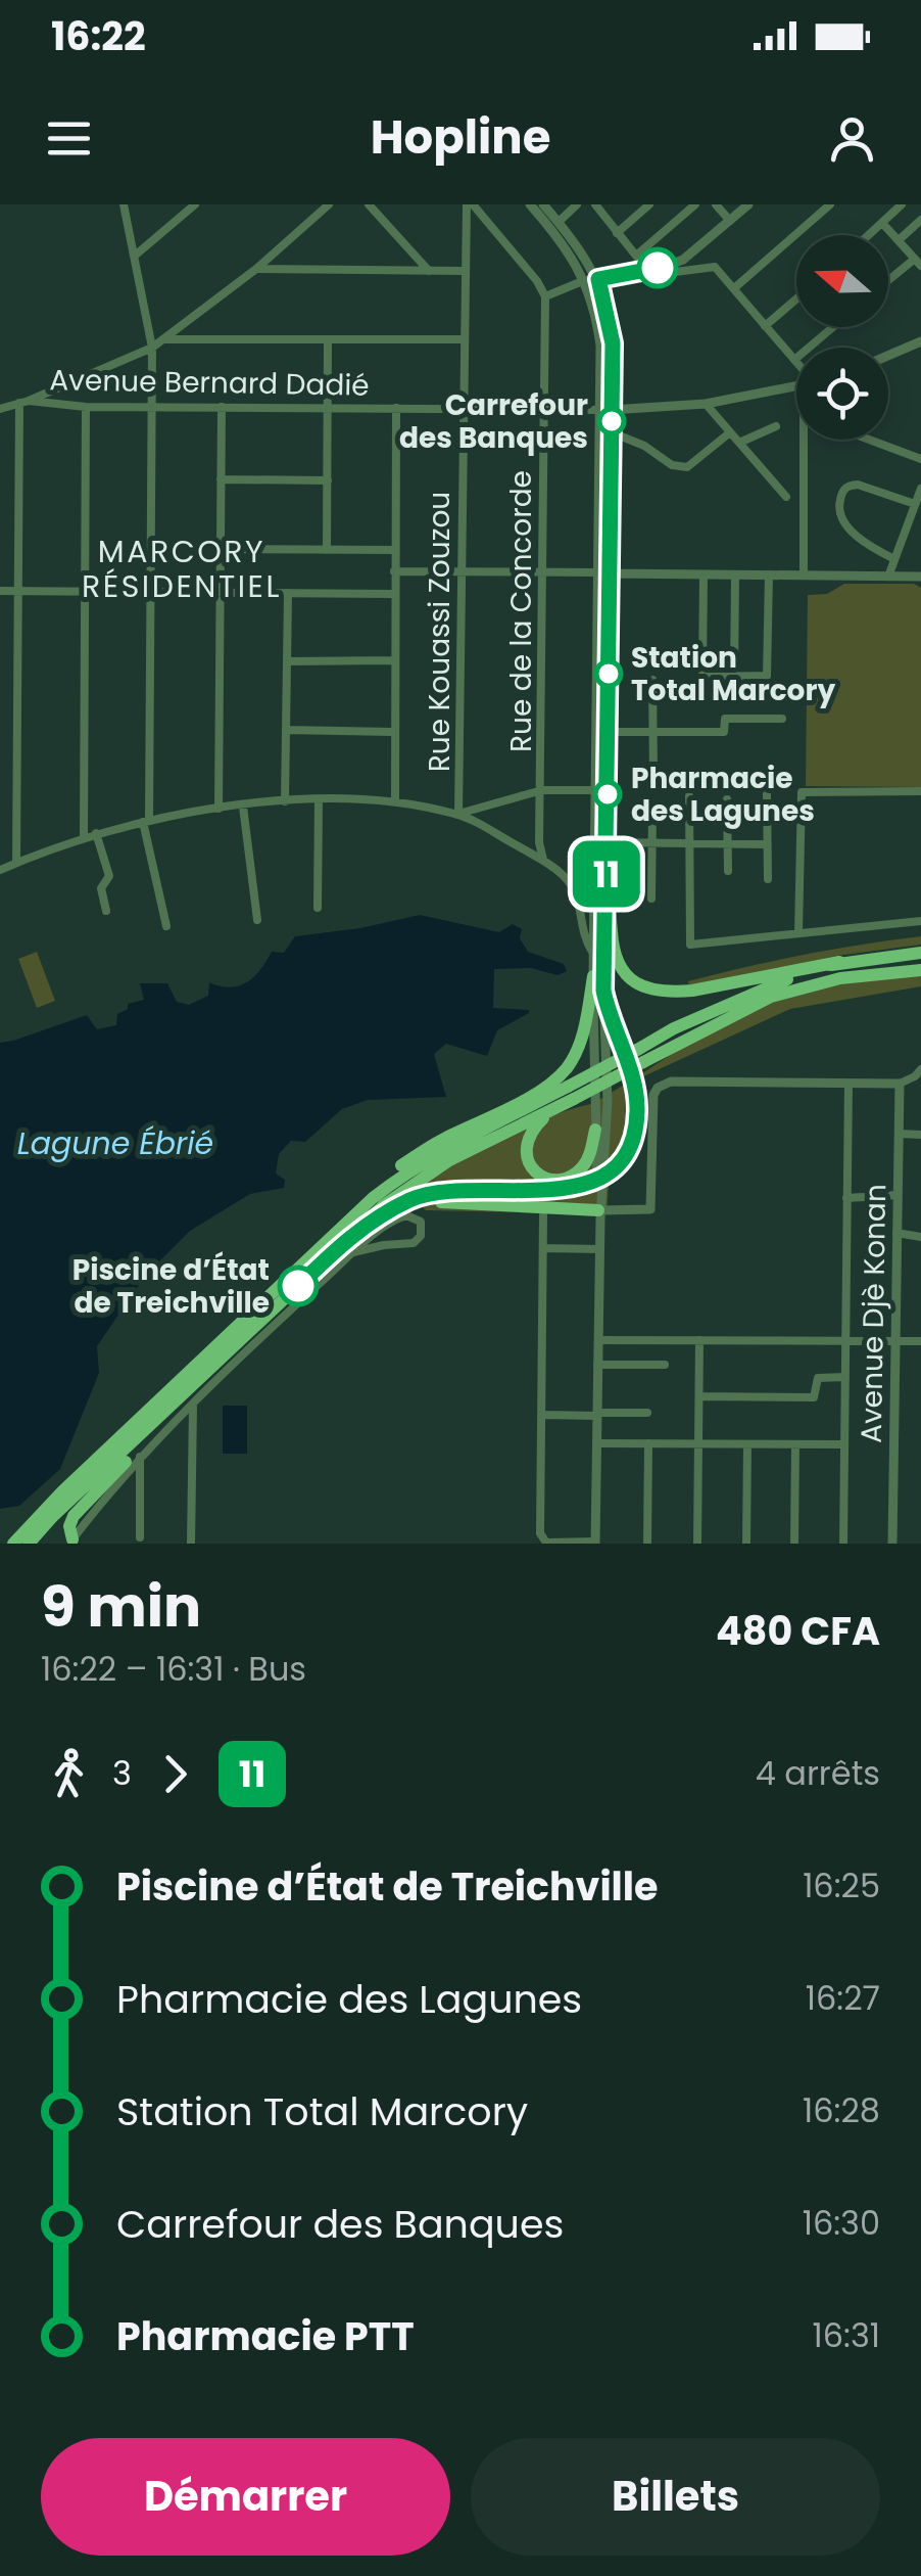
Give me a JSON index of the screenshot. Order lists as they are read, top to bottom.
{
  "streets": {
    "street": [
      "Avenue Bernard Dadié",
      "Rue de la Concorde",
      "Rue Kouassi Zouzou",
      "Avenue Djè Konan"
    ]
  },
  "crossings": [
    ["Avenue Bernard Dadié", "Rue de la Concorde"],
    ["Avenue Bernard Dadié", "Rue Kouassi Zouzou"]
  ],
  "districts": ["MARCORY RÉSIDENTIEL"],
  "water": ["Lagune Ébrié"],
  "places": [
    "Carrefour des Banques",
    "Station Total Marcory",
    "Pharmacie des Lagunes",
    "Piscine d’État de Treichville"
  ],
  "lines": ["bus line 11"],
  "north": "left",
  "page": {
    "status": "16:22",
    "header": "Hopline",
    "on_map": "11",
    "heading": ["9 min", "16:22 – 16:31 · Bus", "480 CFA"],
    "legs": ["3", "11", "4 arrêts"],
    "list": [
      {
        "name": "Piscine d’État de Treichville",
        "value": "16:25"
      },
      {
        "name": "Pharmacie des Lagunes",
        "value": "16:27"
      },
      {
        "name": "Station Total Marcory",
        "value": "16:28"
      },
      {
        "name": "Carrefour des Banques",
        "value": "16:30"
      },
      {
        "name": "Pharmacie PTT",
        "value": "16:31"
      }
    ],
    "buttons": ["Démarrer", "Billets"]
  }
}
